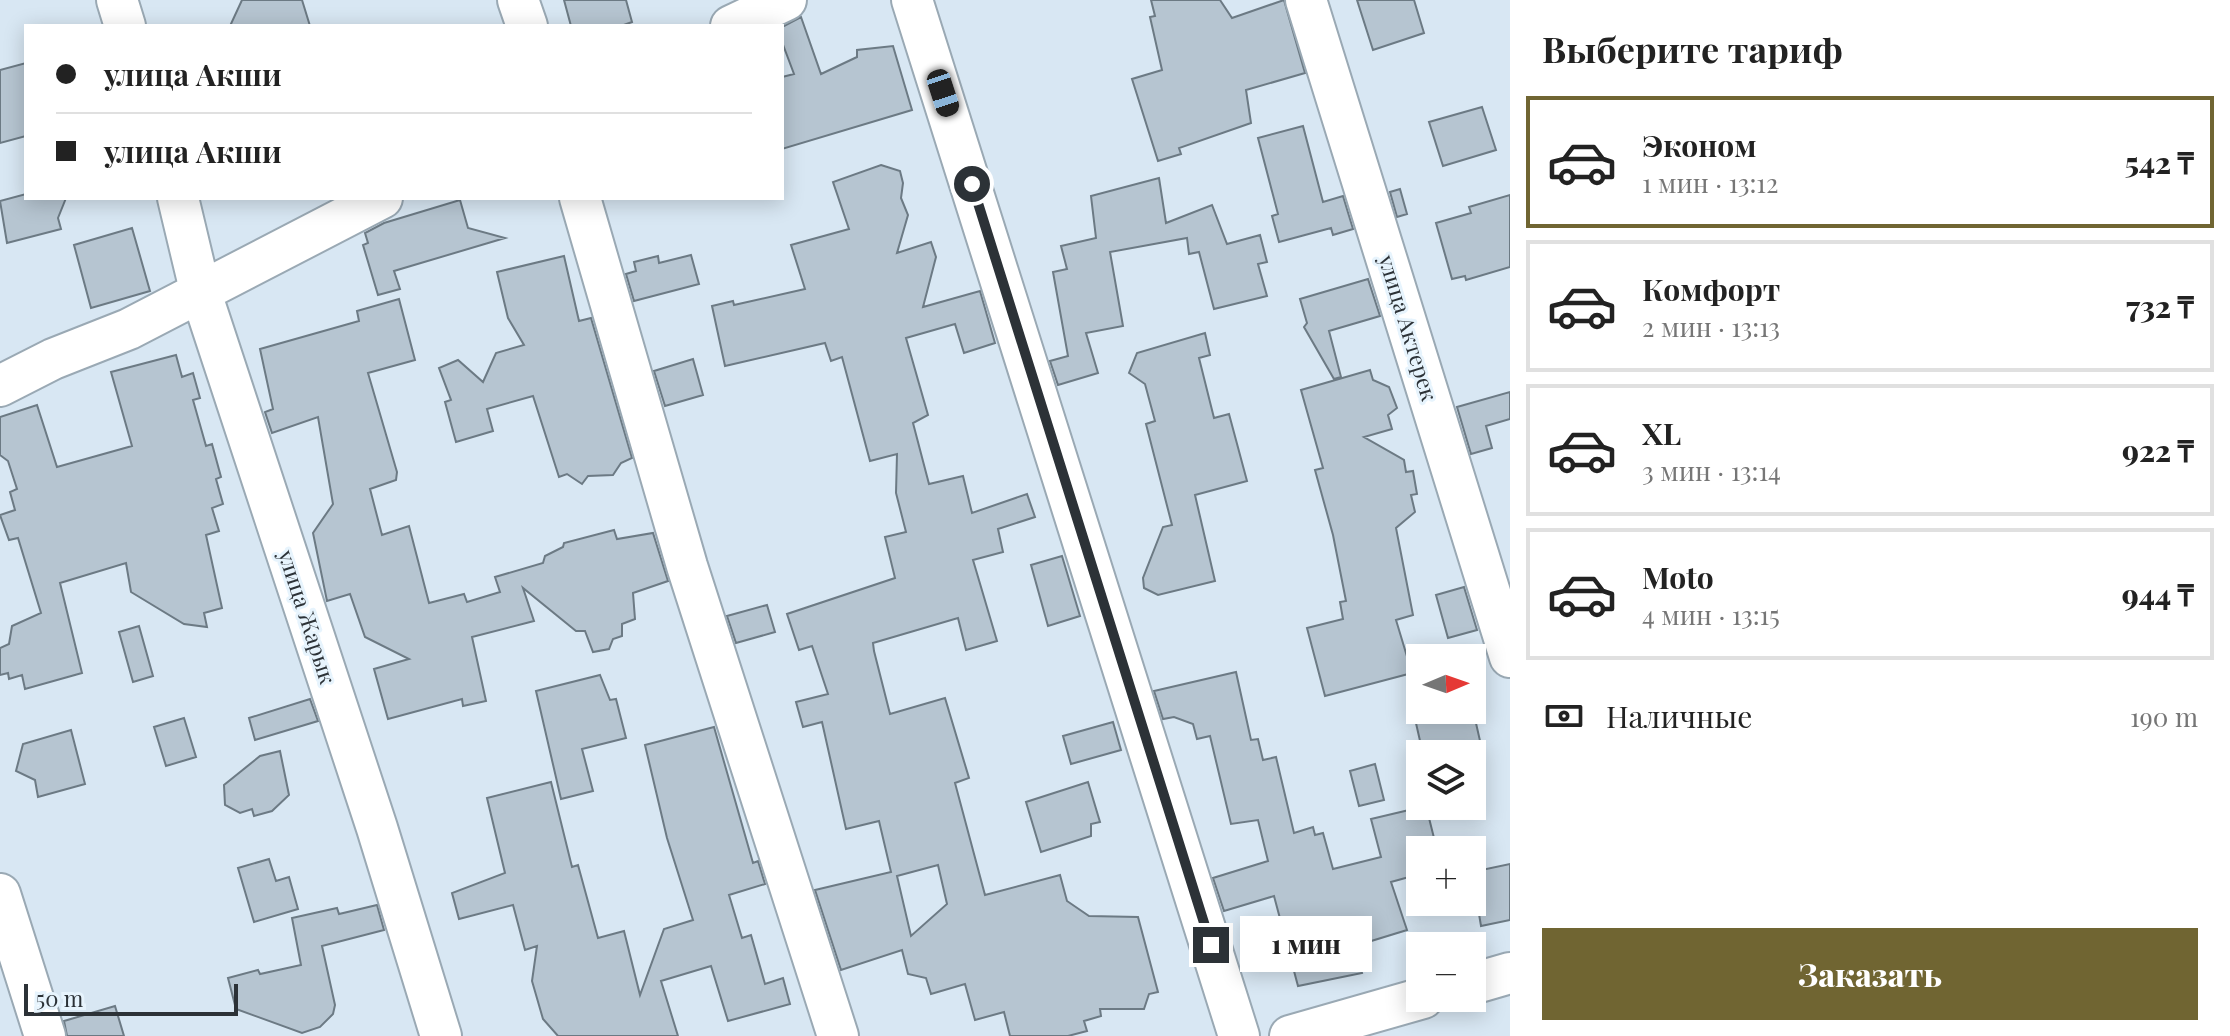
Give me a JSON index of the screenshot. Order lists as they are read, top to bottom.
{
  "streets": {
    "street": ["улица Актерек", "улица Жарык"]
  },
  "scale_bar": "50 m",
  "north": "right",
  "page": {
    "heading": "Выберите тариф",
    "banner": ["улица Акши", "улица Акши"],
    "list": [
      {
        "name": "Эконом",
        "note": "1 мин · 13:12",
        "value": "542 ₸"
      },
      {
        "name": "Комфорт",
        "note": "2 мин · 13:13",
        "value": "732 ₸"
      },
      {
        "name": "XL",
        "note": "3 мин · 13:14",
        "value": "922 ₸"
      },
      {
        "name": "Moto",
        "note": "4 мин · 13:15",
        "value": "944 ₸"
      }
    ],
    "map_buttons": ["+", "−"],
    "pay": ["Наличные", "190 m"],
    "buttons": "Заказать",
    "bubble": "1 мин",
    "scale": "50 m"
  }
}
